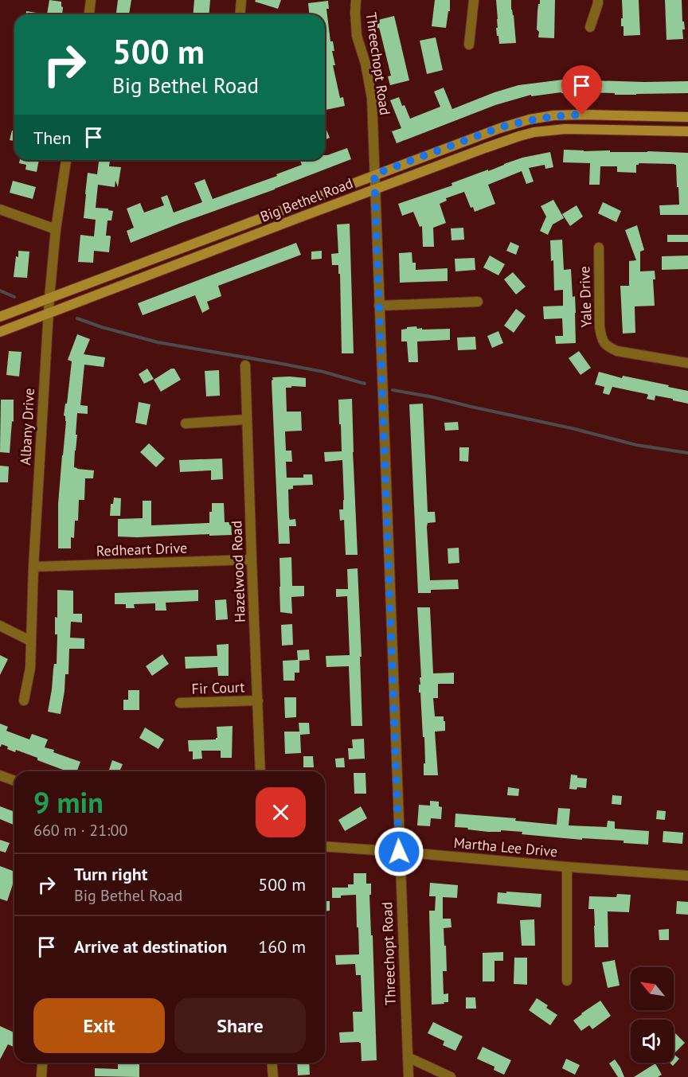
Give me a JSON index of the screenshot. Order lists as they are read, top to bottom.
{
  "streets": {
    "main road": ["Big Bethel Road"],
    "street": [
      "Threechopt Road",
      "Yale Drive",
      "Albany Drive",
      "Redheart Drive",
      "Hazelwood Road",
      "Fir Court",
      "Martha Lee Drive"
    ]
  },
  "crossings": [
    ["Threechopt Road", "Big Bethel Road"],
    ["Threechopt Road", "Martha Lee Drive"],
    ["Big Bethel Road", "Albany Drive"],
    ["Albany Drive", "Redheart Drive"],
    ["Redheart Drive", "Hazelwood Road"],
    ["Hazelwood Road", "Fir Court"]
  ],
  "north": "top left",
  "page": {
    "turn": ["500 m", "Big Bethel Road"],
    "then": "Then",
    "heading": ["9 min", "660 m · 21:00"],
    "list": [
      {
        "name": "Turn right",
        "note": "Big Bethel Road",
        "value": "500 m"
      },
      {
        "name": "Arrive at destination",
        "value": "160 m"
      }
    ],
    "buttons": ["Exit", "Share"]
  }
}
